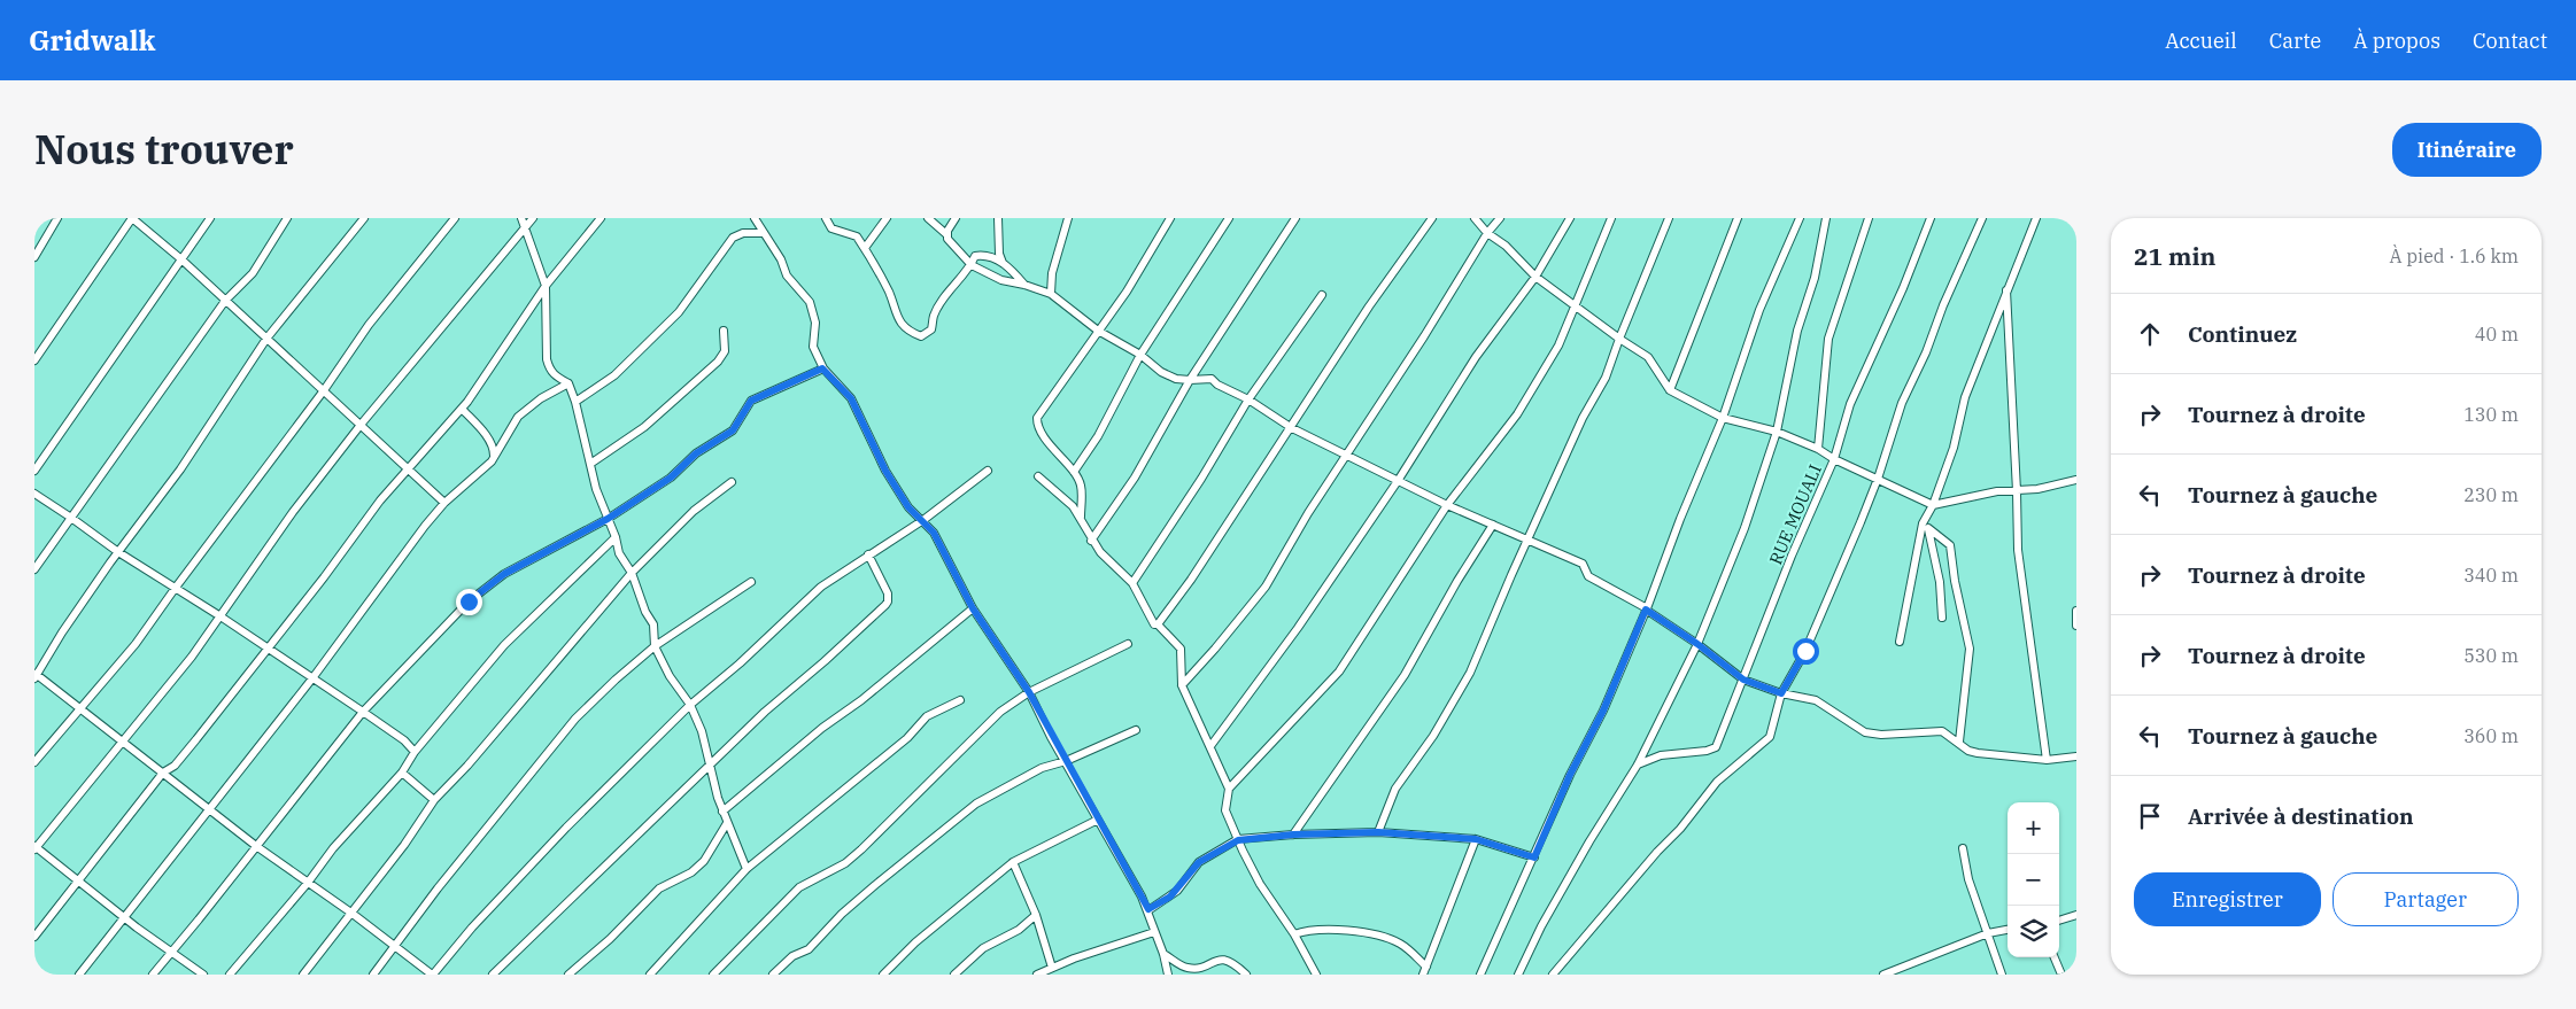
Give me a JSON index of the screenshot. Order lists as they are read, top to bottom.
{
  "streets": {
    "street": ["RUE MOUALI"]
  },
  "page": {
    "header": "Gridwalk",
    "nav": [
      "Accueil",
      "Carte",
      "À propos",
      "Contact"
    ],
    "title": "Nous trouver",
    "buttons": [
      "Itinéraire",
      ["Enregistrer", "Partager"]
    ],
    "heading": ["21 min", "À pied · 1.6 km"],
    "list": [
      ["Continuez", "40 m"],
      ["Tournez à droite", "130 m"],
      ["Tournez à gauche", "230 m"],
      ["Tournez à droite", "340 m"],
      ["Tournez à droite", "530 m"],
      ["Tournez à gauche", "360 m"],
      "Arrivée à destination"
    ],
    "map_buttons": ["+", "−"]
  }
}
